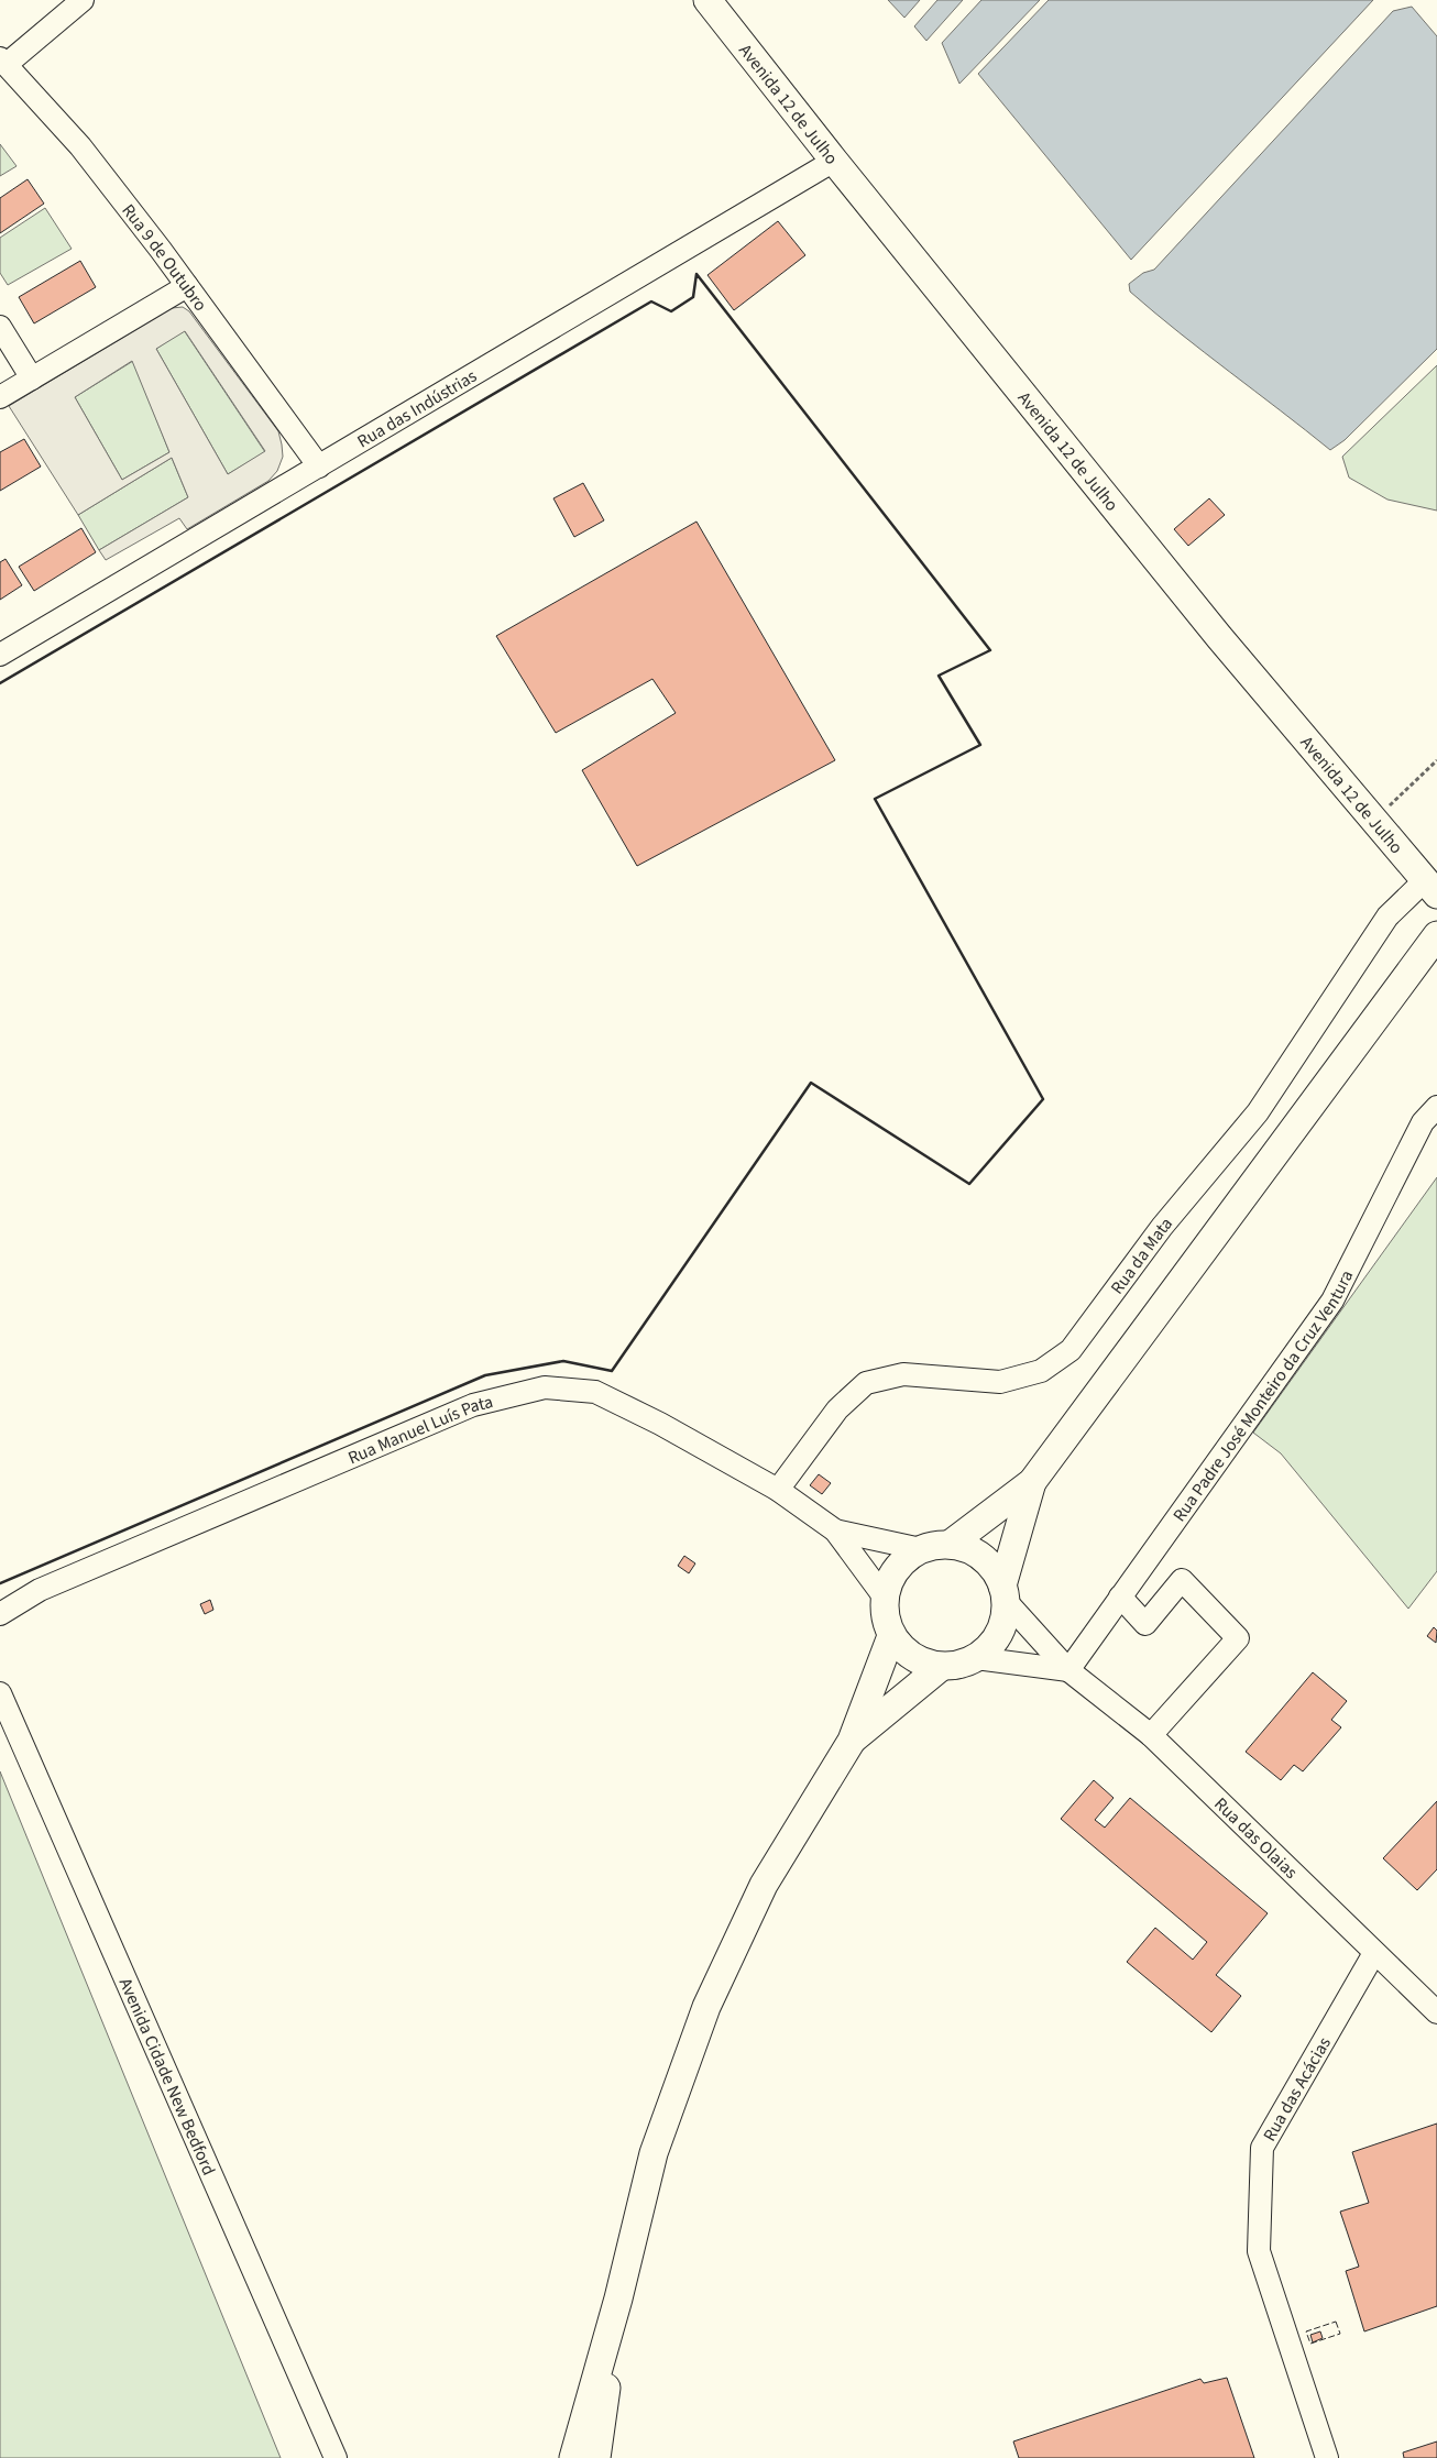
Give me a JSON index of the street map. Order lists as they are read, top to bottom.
{
  "streets": {
    "main road": ["Avenida 12 de Julho"],
    "street": [
      "Rua 9 de Outubro",
      "Rua das Indústrias",
      "Rua da Mata",
      "Rua Padre José Monteiro da Cruz Ventura",
      "Rua Manuel Luís Pata",
      "Rua das Olaias",
      "Avenida Cidade New Bedford",
      "Rua das Acácias"
    ]
  },
  "crossings": [
    ["Avenida 12 de Julho", "Rua das Indústrias"],
    ["Avenida 12 de Julho", "Rua da Mata"],
    ["Rua 9 de Outubro", "Rua das Indústrias"],
    ["Rua da Mata", "Rua Manuel Luís Pata"],
    ["Rua Padre José Monteiro da Cruz Ventura", "Rua das Olaias"],
    ["Rua das Olaias", "Rua das Acácias"]
  ]
}
